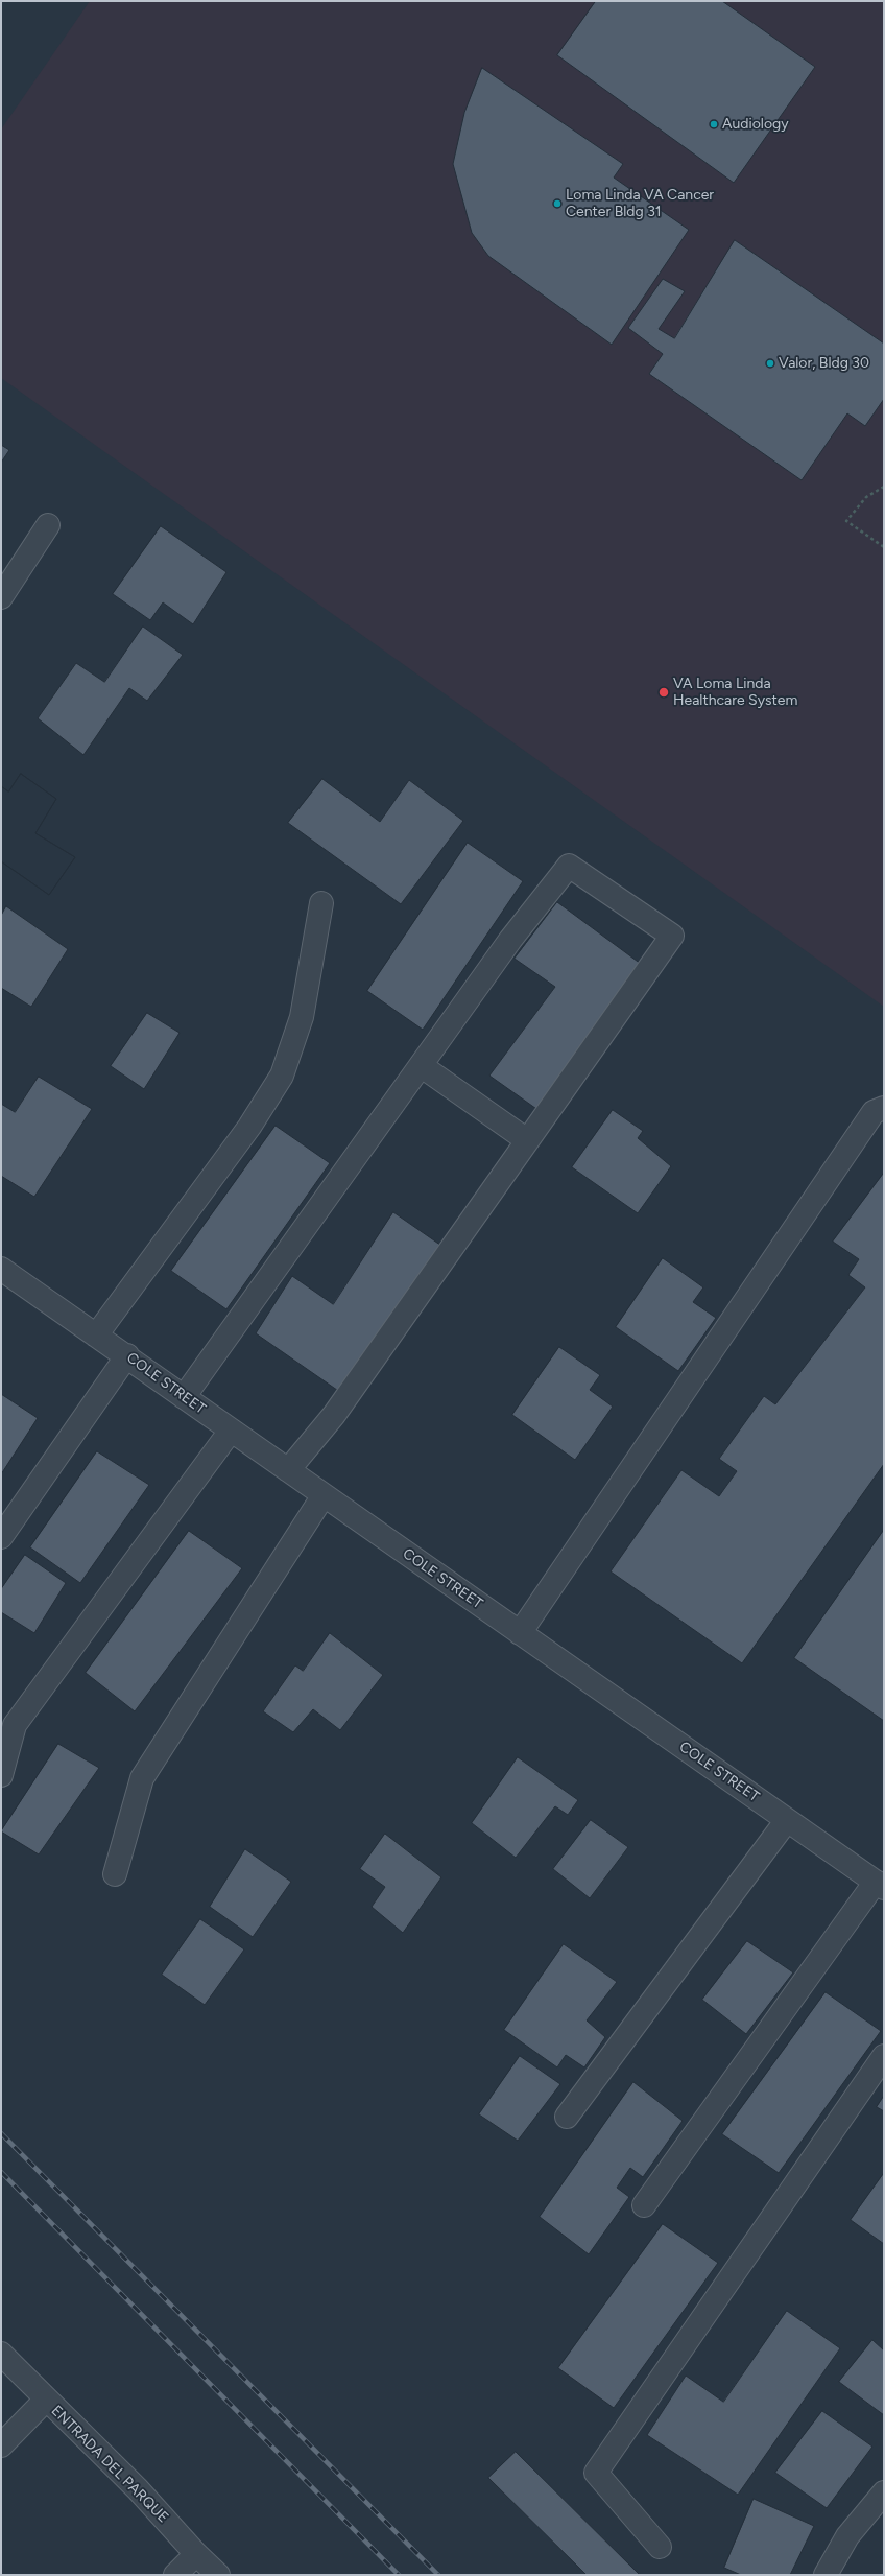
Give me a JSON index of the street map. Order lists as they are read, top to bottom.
{
  "streets": {
    "street": ["COLE STREET", "ENTRADA DEL PARQUE"]
  },
  "places": [
    "Audiology",
    "Loma Linda VA Cancer Center Bldg 31",
    "Valor, Bldg 30",
    "VA Loma Linda Healthcare System"
  ]
}
